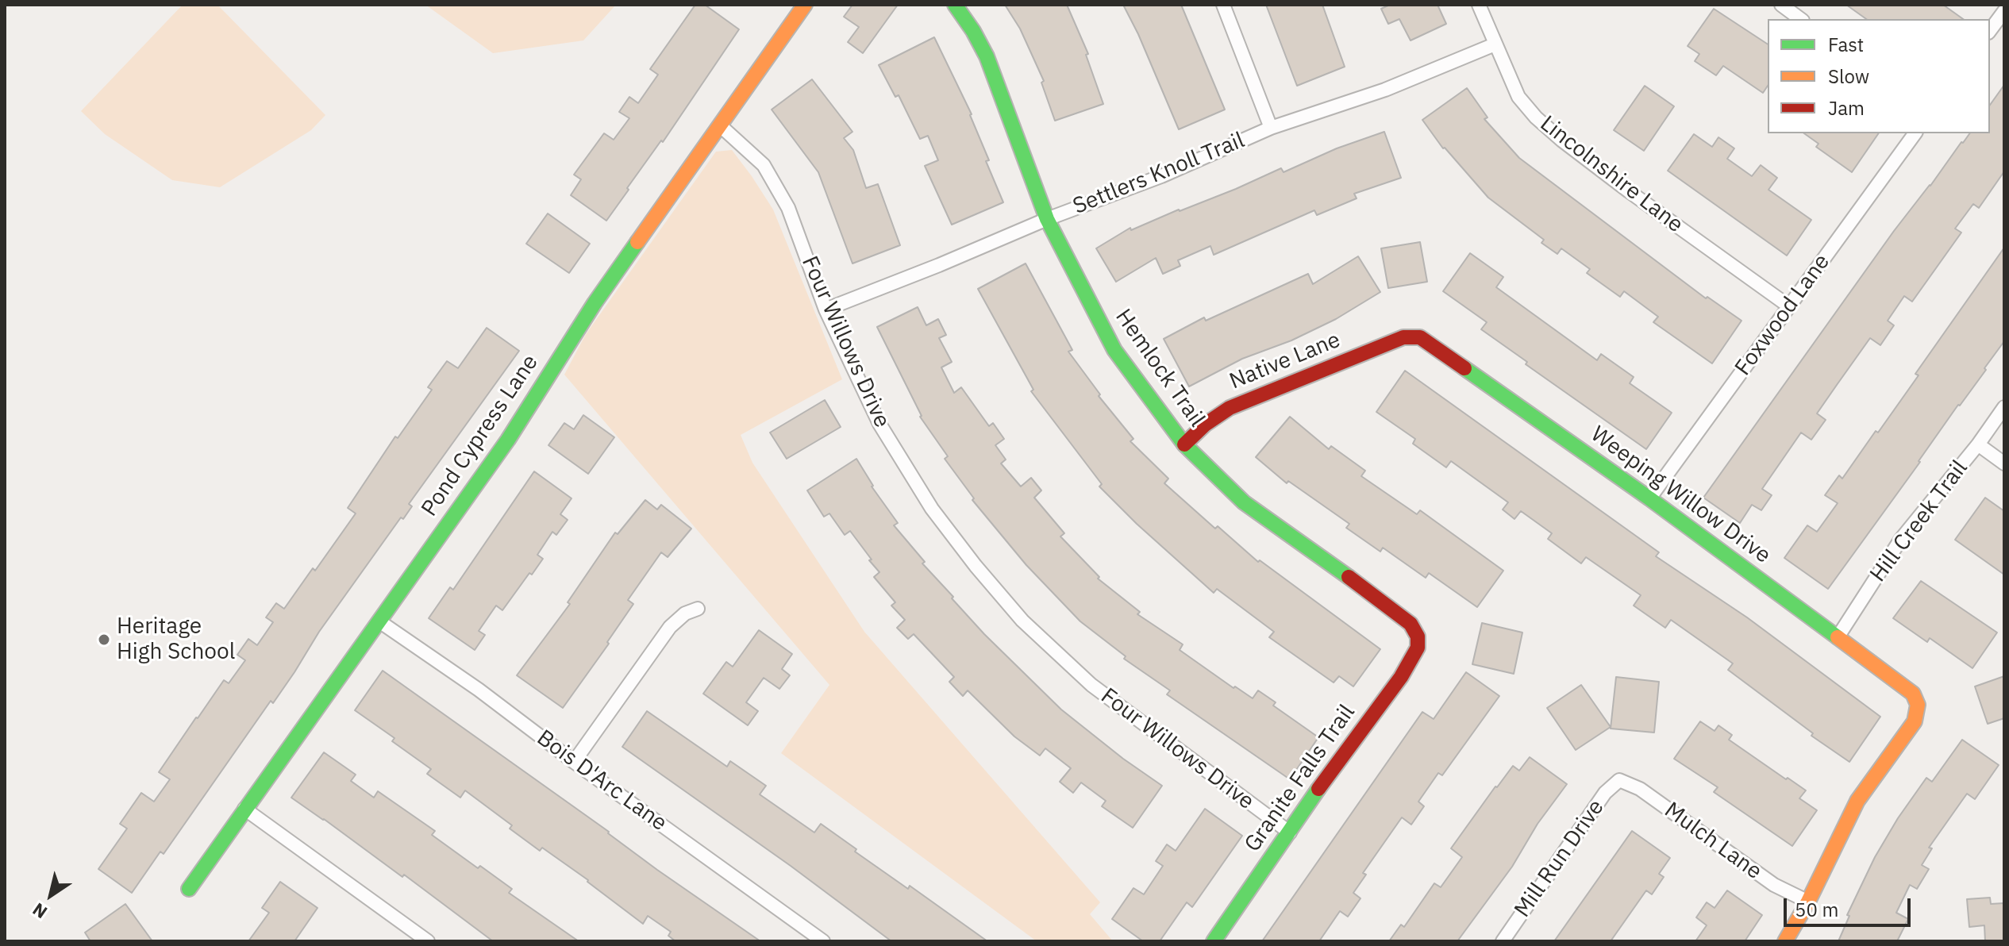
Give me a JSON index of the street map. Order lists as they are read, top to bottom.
{
  "streets": {
    "street": [
      "Settlers Knoll Trail",
      "Lincolnshire Lane",
      "Foxwood Lane",
      "Four Willows Drive",
      "Native Lane",
      "Hemlock Trail",
      "Pond Cypress Lane",
      "Weeping Willow Drive",
      "Hill Creek Trail",
      "Granite Falls Trail",
      "Bois D'Arc Lane",
      "Mulch Lane",
      "Mill Run Drive"
    ]
  },
  "crossings": [
    ["Settlers Knoll Trail", "Lincolnshire Lane"],
    ["Settlers Knoll Trail", "Four Willows Drive"],
    ["Settlers Knoll Trail", "Hemlock Trail"],
    ["Lincolnshire Lane", "Foxwood Lane"],
    ["Foxwood Lane", "Weeping Willow Drive"],
    ["Four Willows Drive", "Pond Cypress Lane"],
    ["Four Willows Drive", "Granite Falls Trail"],
    ["Native Lane", "Hemlock Trail"],
    ["Native Lane", "Weeping Willow Drive"],
    ["Hemlock Trail", "Granite Falls Trail"],
    ["Pond Cypress Lane", "Bois D'Arc Lane"],
    ["Weeping Willow Drive", "Hill Creek Trail"],
    ["Weeping Willow Drive", "Mulch Lane"],
    ["Mulch Lane", "Mill Run Drive"]
  ],
  "places": ["Heritage High School"],
  "legend": ["Fast", "Slow", "Jam"],
  "scale_bar": "50 m",
  "north": "bottom left"
}
